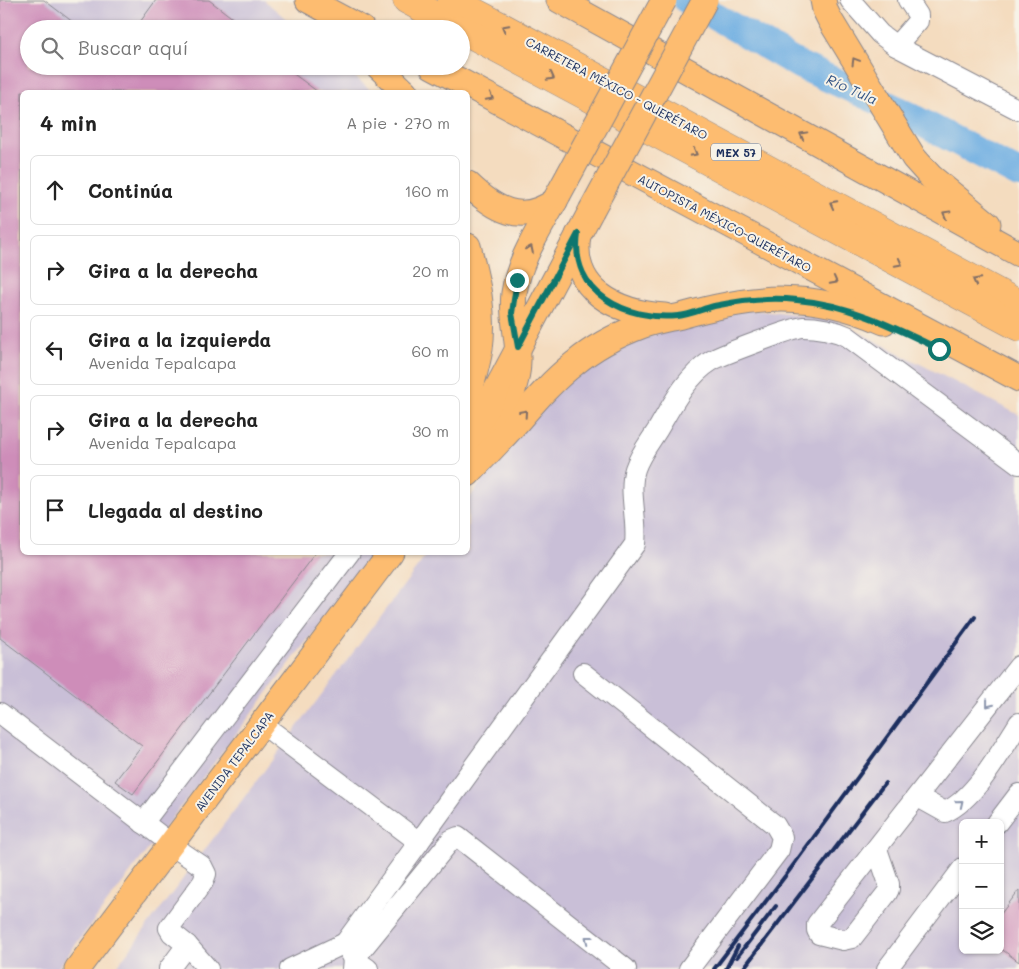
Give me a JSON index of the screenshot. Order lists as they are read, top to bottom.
{
  "streets": {
    "highway": ["CARRETERA MÉXICO - QUERÉTARO", "MEX 57"],
    "main road": ["AUTOPISTA MÉXICO-QUERÉTARO", "AVENIDA TEPALCAPA"]
  },
  "water": ["Río Tula"],
  "page": {
    "search": "Buscar aquí",
    "heading": ["4 min", "A pie · 270 m"],
    "list": [
      ["Continúa", "160 m"],
      ["Gira a la derecha", "20 m"],
      ["Gira a la izquierda", "Avenida Tepalcapa", "60 m"],
      ["Gira a la derecha", "Avenida Tepalcapa", "30 m"],
      "Llegada al destino"
    ],
    "map_buttons": ["+", "−"]
  }
}
